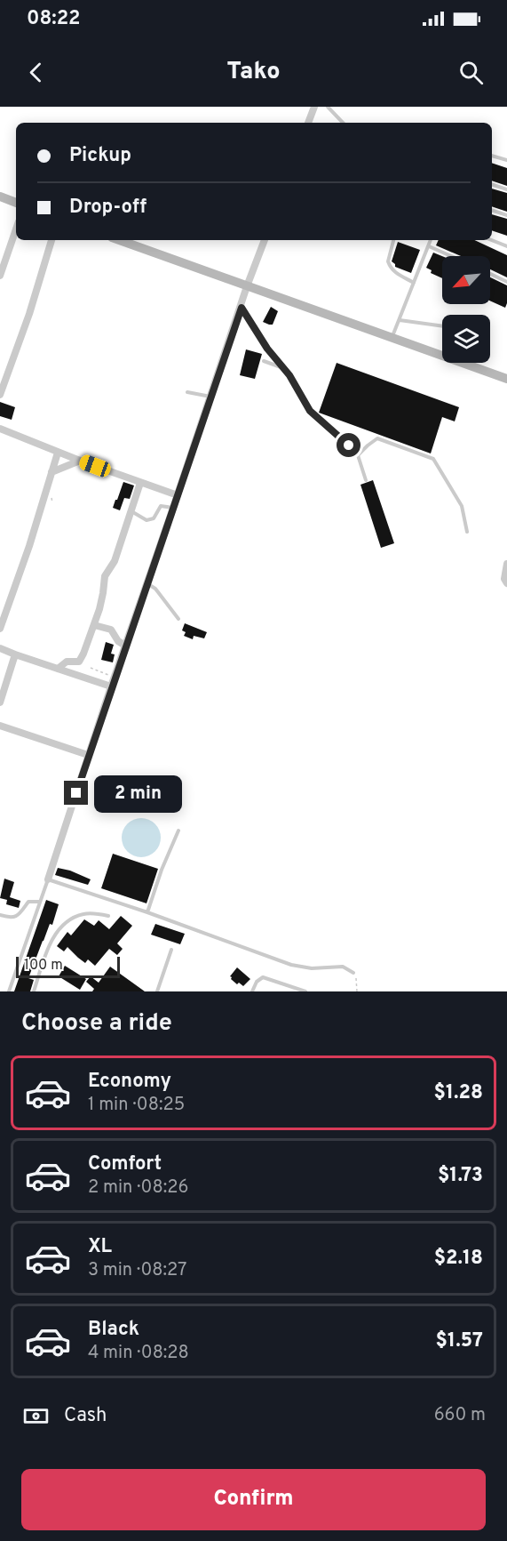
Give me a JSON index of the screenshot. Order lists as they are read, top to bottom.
{
  "scale_bar": "100 m",
  "north": "bottom left",
  "page": {
    "status": "08:22",
    "header": "Tako",
    "banner": ["Pickup", "Drop-off"],
    "bubble": "2 min",
    "scale": "100 m",
    "heading": "Choose a ride",
    "list": [
      {
        "name": "Economy",
        "note": "1 min · 08:25",
        "value": "$1.28"
      },
      {
        "name": "Comfort",
        "note": "2 min · 08:26",
        "value": "$1.73"
      },
      {
        "name": "XL",
        "note": "3 min · 08:27",
        "value": "$2.18"
      },
      {
        "name": "Black",
        "note": "4 min · 08:28",
        "value": "$1.57"
      }
    ],
    "pay": ["Cash", "660 m"],
    "buttons": "Confirm"
  }
}
